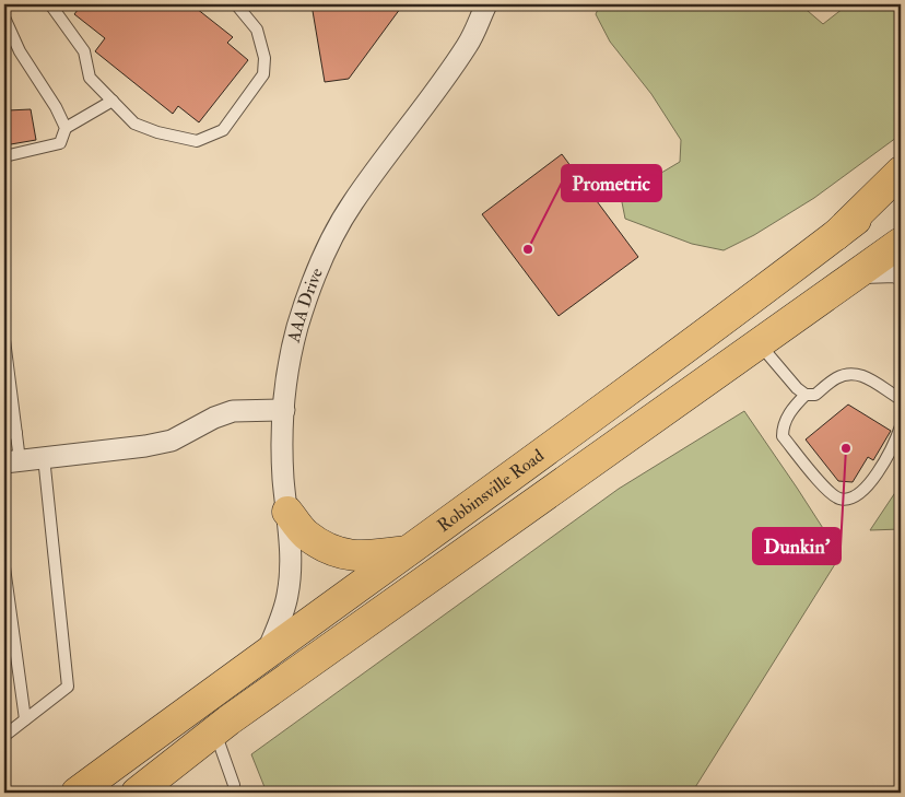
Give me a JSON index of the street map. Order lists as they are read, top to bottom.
{
  "streets": {
    "highway": ["Robbinsville Road"],
    "street": ["AAA Drive"]
  },
  "crossings": [
    ["AAA Drive", "Robbinsville Road"]
  ],
  "places": ["Prometric", "Dunkin'"]
}
